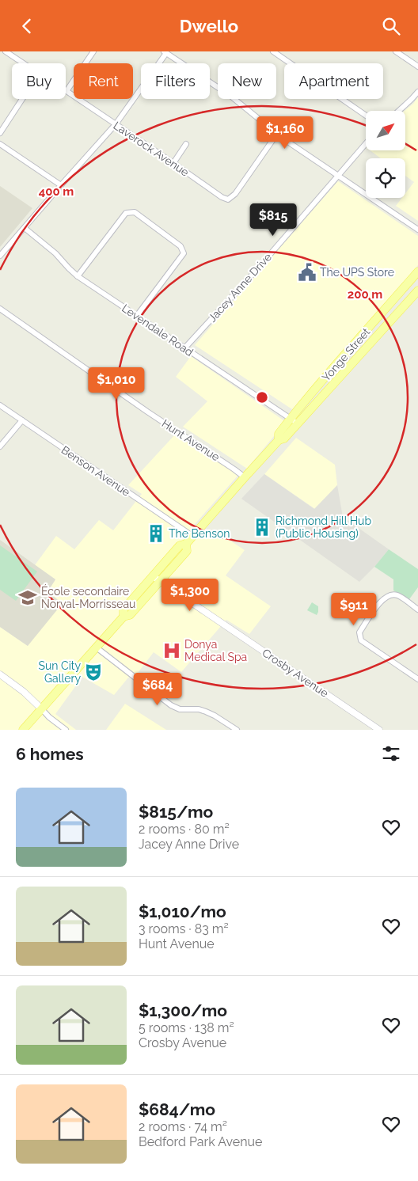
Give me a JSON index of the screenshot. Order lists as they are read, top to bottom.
{
  "streets": {
    "main road": ["Yonge Street"],
    "street": [
      "Laverock Avenue",
      "Jacey Anne Drive",
      "Levendale Road",
      "Hunt Avenue",
      "Benson Avenue",
      "Crosby Avenue"
    ]
  },
  "crossings": [
    ["Jacey Anne Drive", "Levendale Road"],
    ["Levendale Road", "Yonge Street"],
    ["Yonge Street", "Hunt Avenue"],
    ["Yonge Street", "Benson Avenue"],
    ["Yonge Street", "Crosby Avenue"]
  ],
  "places": {
    "public building": ["The UPS Store"],
    "building": ["Richmond Hill Hub (Public Housing)", "The Benson"],
    "school or university": ["École secondaire Norval-Morrisseau"],
    "hospital": ["Donya Medical Spa"],
    "theatre": ["Sun City Gallery"]
  },
  "north": "top right",
  "page": {
    "header": "Dwello",
    "chip": [
      "Buy",
      "Rent",
      "Filters",
      "New",
      "Apartment"
    ],
    "price": [
      "$1,160",
      "$815",
      "$1,010",
      "$1,300",
      "$911",
      "$684"
    ],
    "heading": "6 homes",
    "list": [
      {
        "name": "$815/mo",
        "note": "2 rooms · 80 m² · Jacey Anne Drive"
      },
      {
        "name": "$1,010/mo",
        "note": "3 rooms · 83 m² · Hunt Avenue"
      },
      {
        "name": "$1,300/mo",
        "note": "5 rooms · 138 m² · Crosby Avenue"
      },
      {
        "name": "$684/mo",
        "note": "2 rooms · 74 m² · Bedford Park Avenue"
      }
    ]
  },
  "rings": ["400 m", "200 m"]
}
